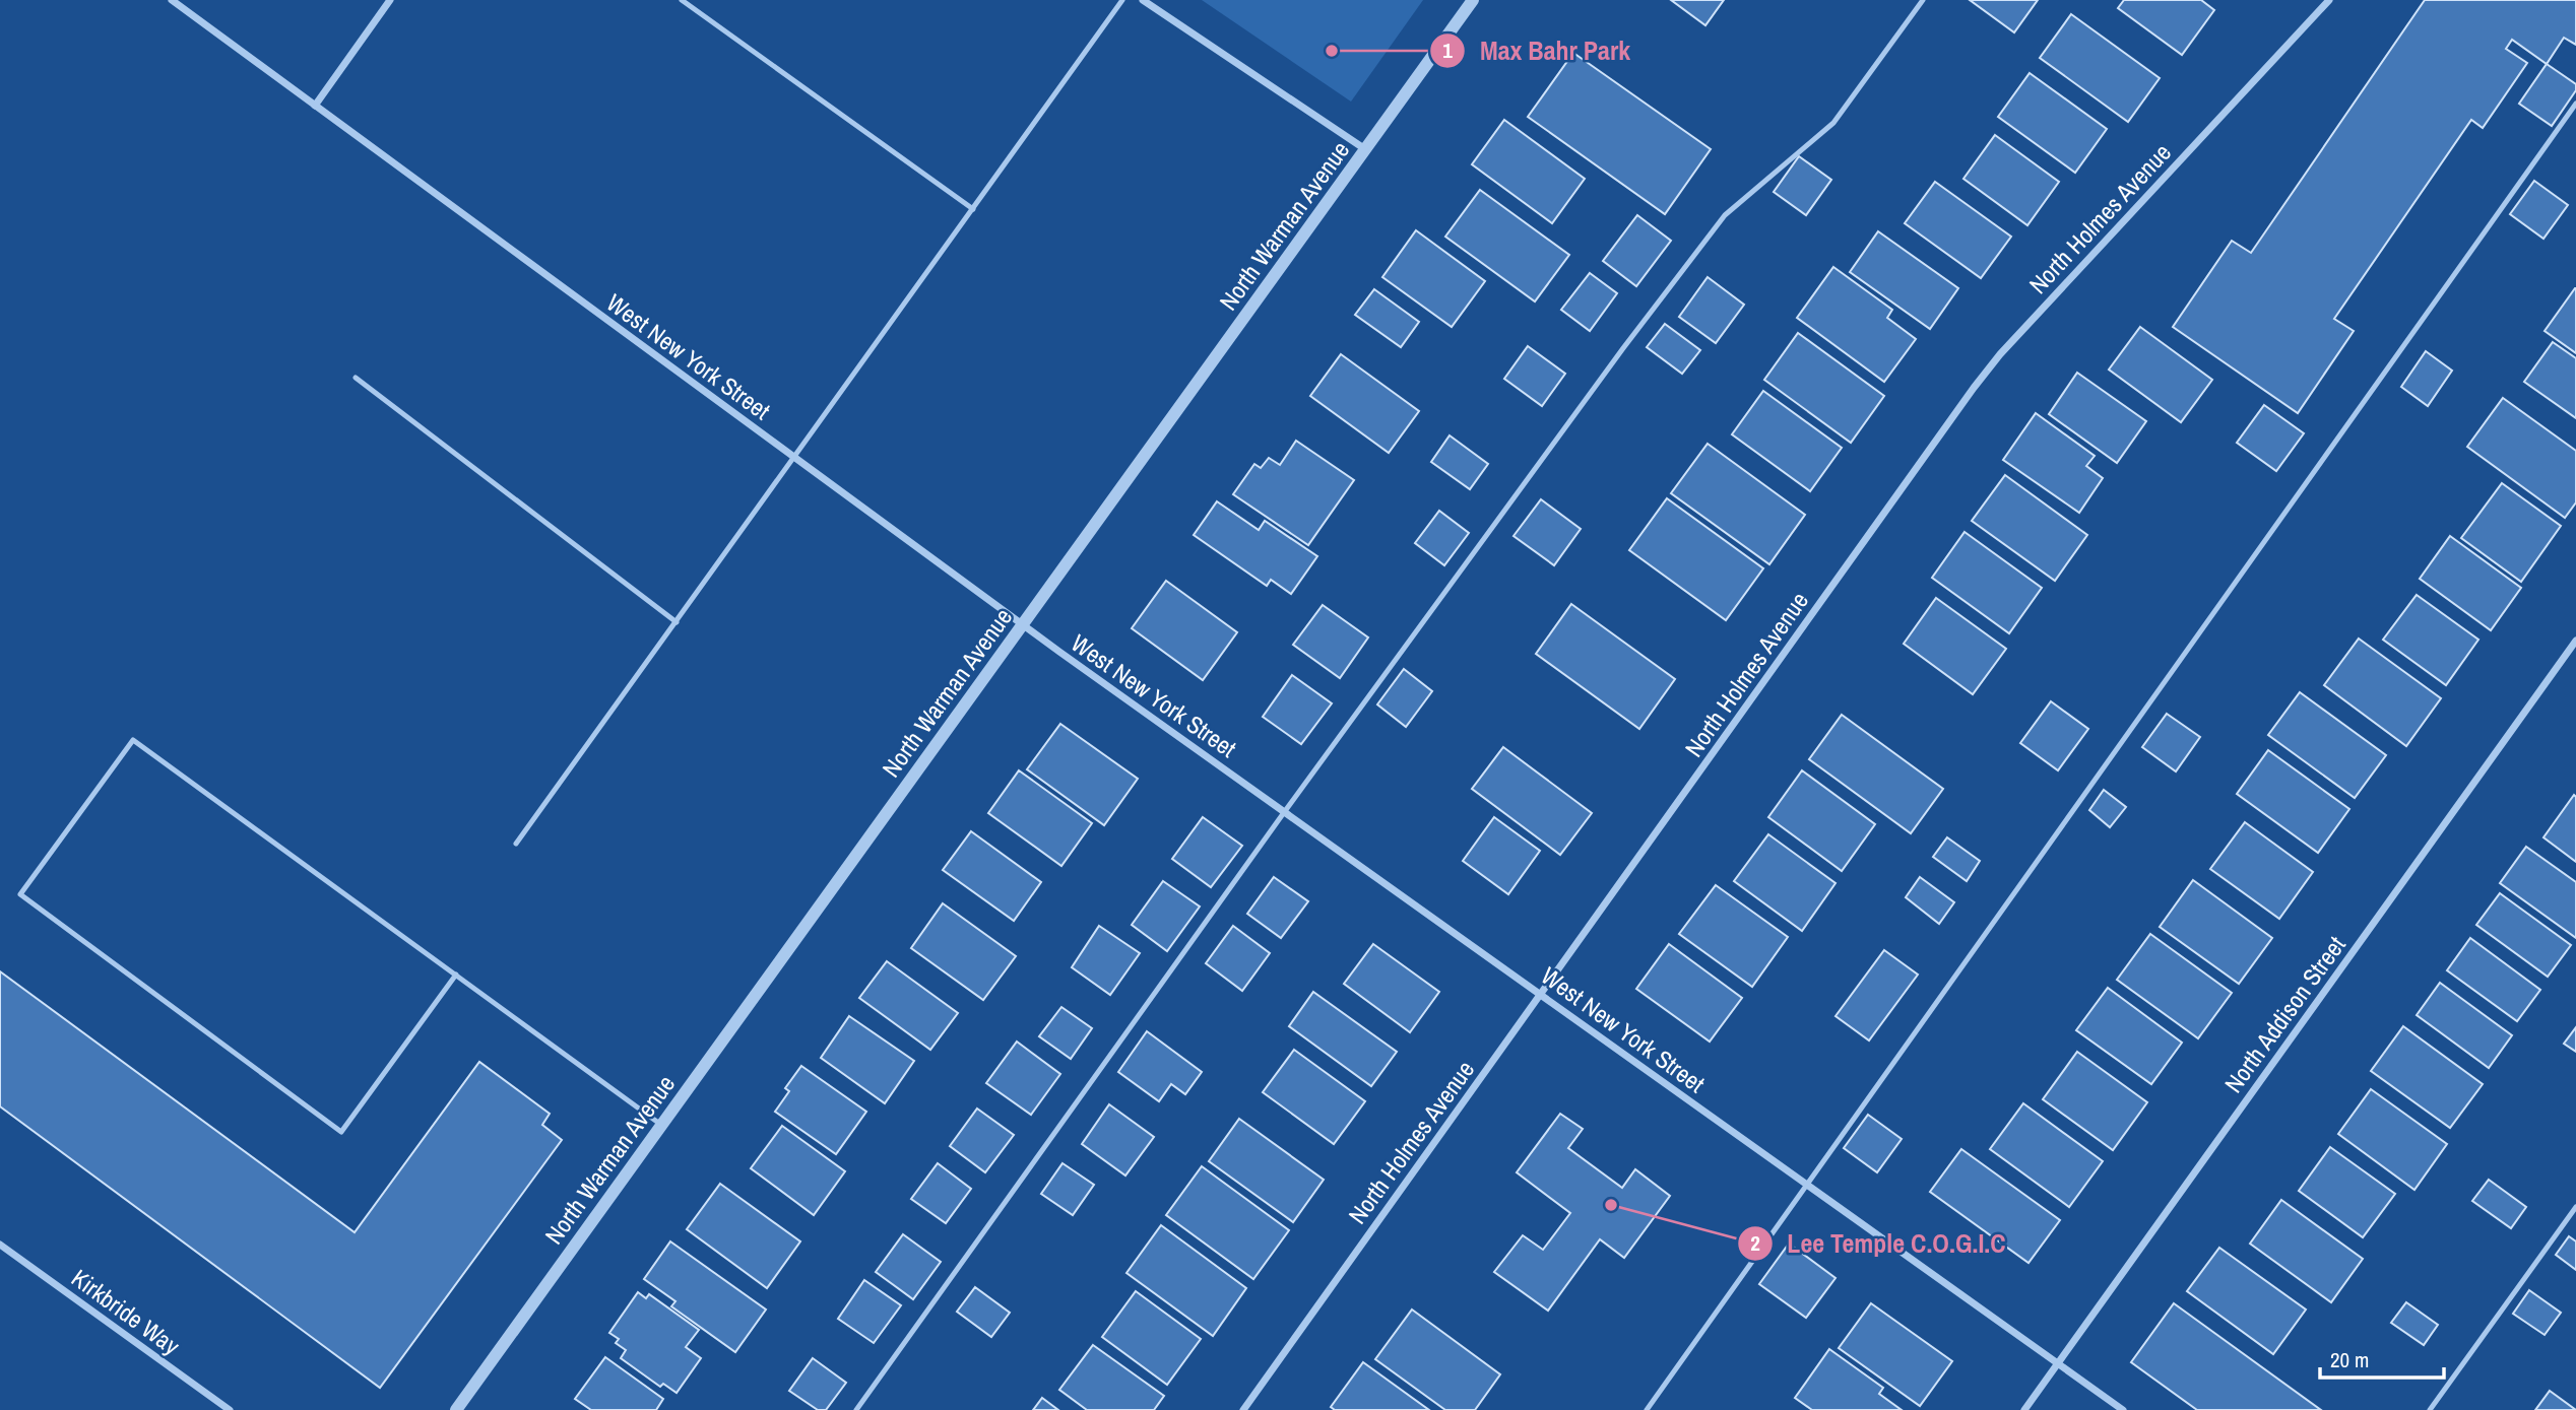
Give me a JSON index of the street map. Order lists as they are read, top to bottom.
{
  "streets": {
    "street": [
      "North Holmes Avenue",
      "North Warman Avenue",
      "West New York Street",
      "North Addison Street",
      "Kirkbride Way"
    ]
  },
  "crossings": [
    ["North Holmes Avenue", "West New York Street"],
    ["North Warman Avenue", "West New York Street"],
    ["West New York Street", "North Addison Street"]
  ],
  "places": ["Max Bahr Park", "Lee Temple C.O.G.I.C"],
  "scale_bar": "20 m"
}
